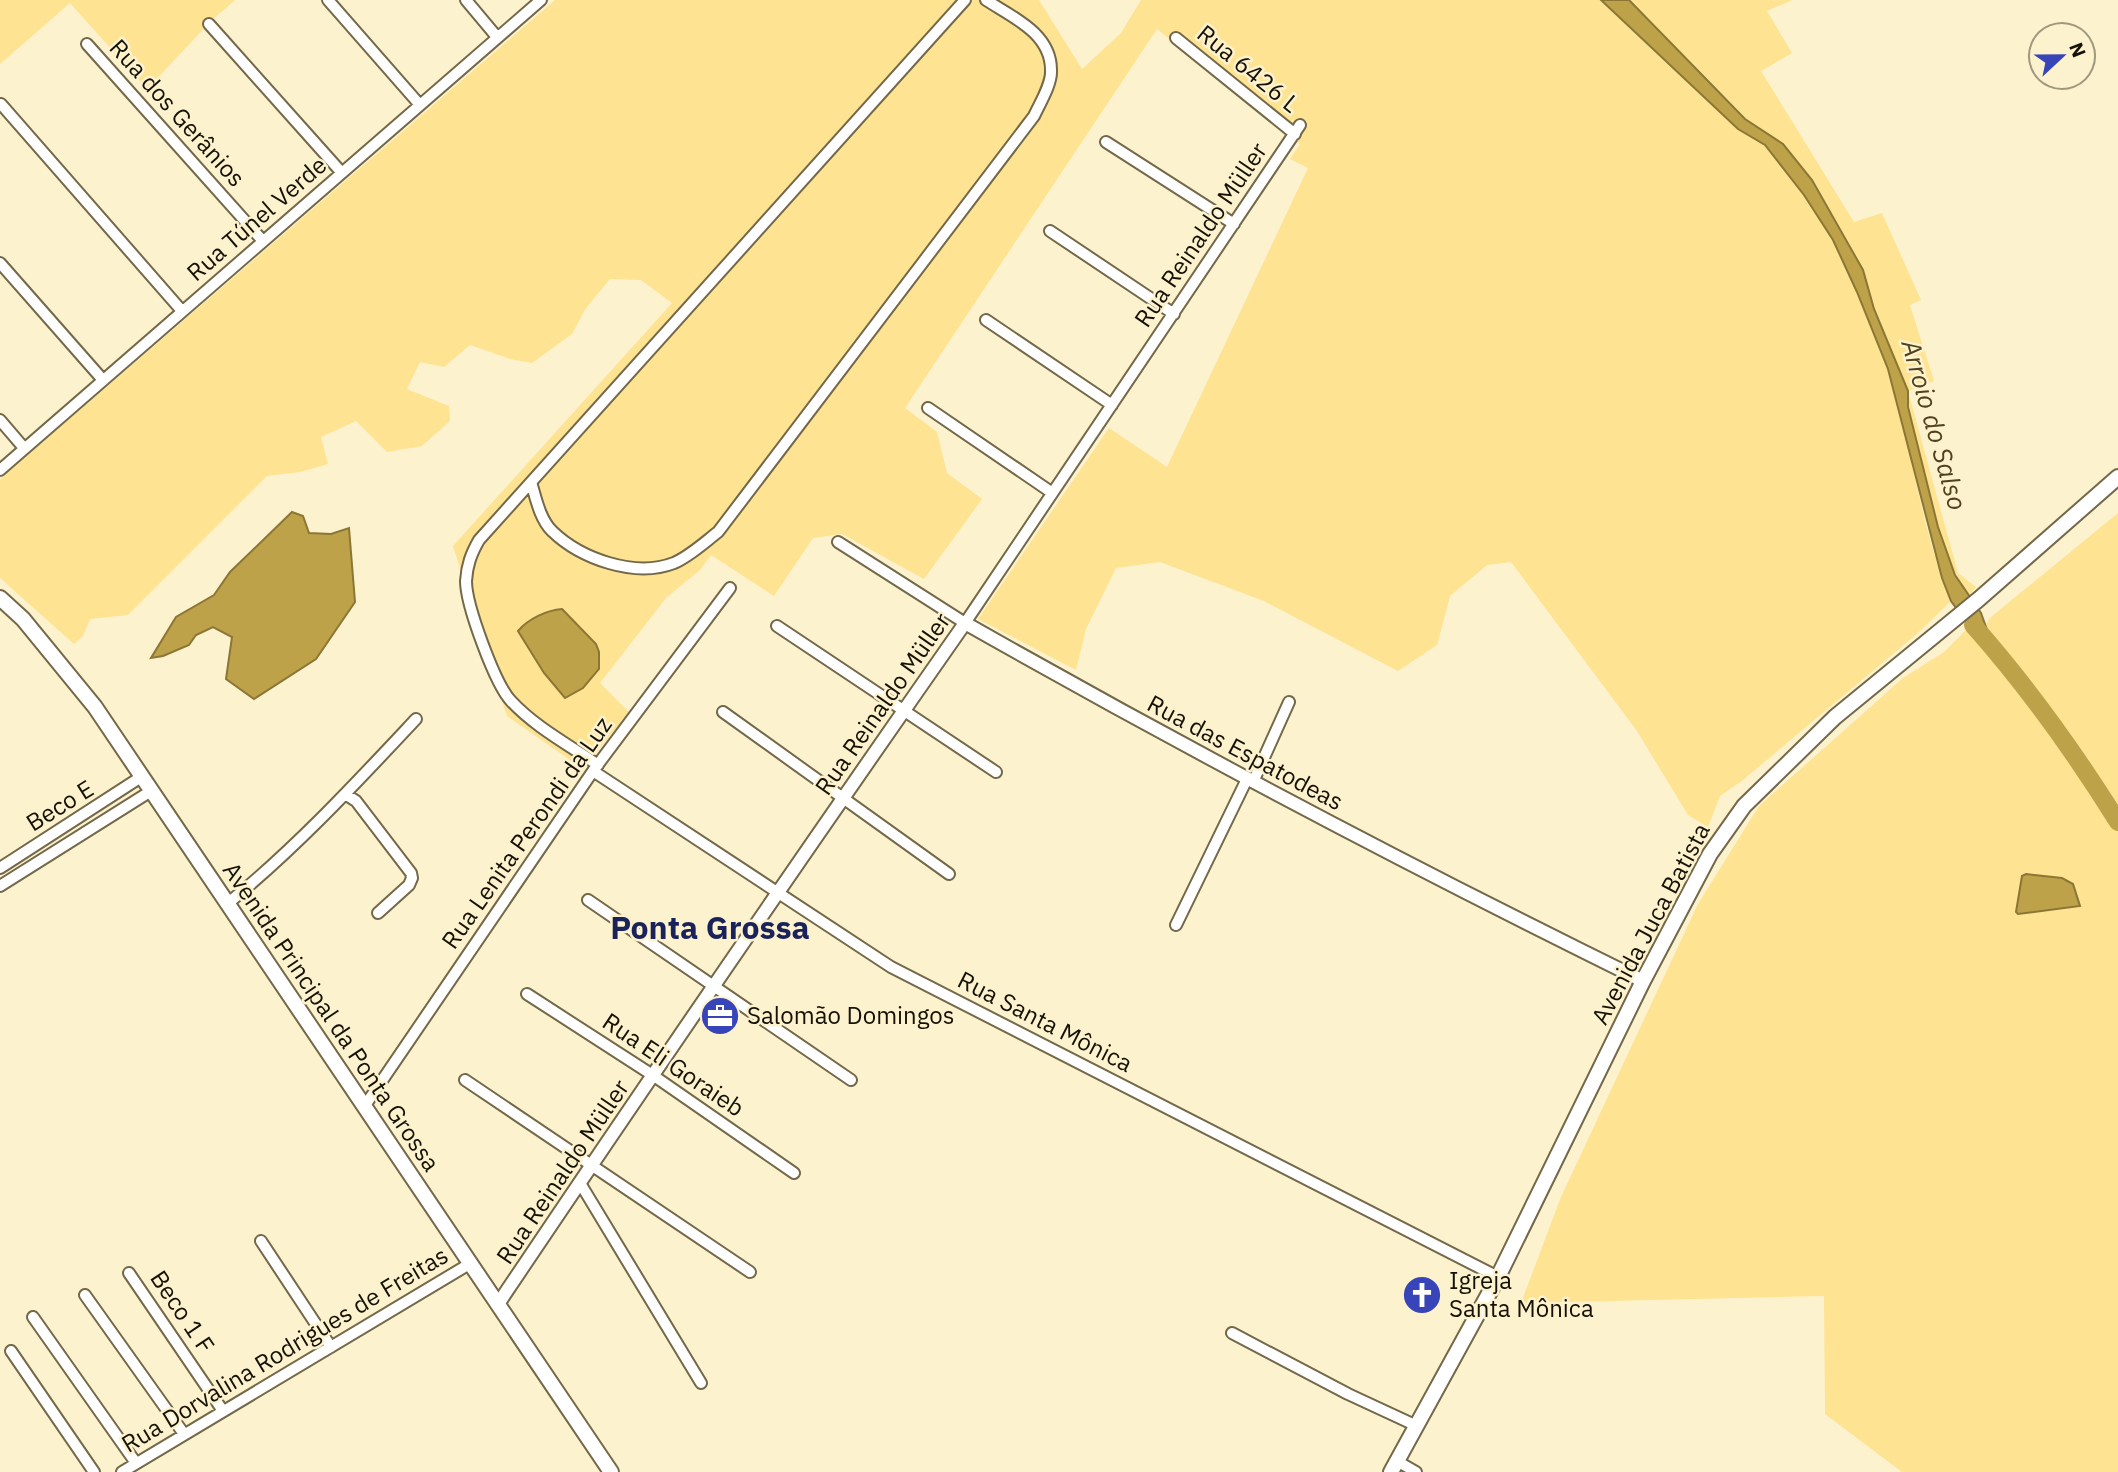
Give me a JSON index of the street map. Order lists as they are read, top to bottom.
{
  "streets": {
    "main road": ["Avenida Juca Batista", "Avenida Principal da Ponta Grossa"],
    "street": [
      "Rua 6426 L",
      "Rua dos Gerânios",
      "Rua Túnel Verde",
      "Rua Reinaldo Müller",
      "Rua das Espatodeas",
      "Beco E",
      "Rua Lenita Perondi da Luz",
      "Rua Santa Mônica",
      "Rua Eli Goraieb",
      "Beco 1 F",
      "Rua Dorvalina Rodrigues de Freitas"
    ]
  },
  "crossings": [
    ["Rua 6426 L", "Rua Reinaldo Müller"],
    ["Rua dos Gerânios", "Rua Túnel Verde"],
    ["Rua Reinaldo Müller", "Rua das Espatodeas"],
    ["Rua Reinaldo Müller", "Avenida Principal da Ponta Grossa"],
    ["Rua Reinaldo Müller", "Rua Santa Mônica"],
    ["Rua Reinaldo Müller", "Rua Eli Goraieb"],
    ["Rua das Espatodeas", "Avenida Juca Batista"],
    ["Beco E", "Avenida Principal da Ponta Grossa"],
    ["Rua Lenita Perondi da Luz", "Avenida Principal da Ponta Grossa"],
    ["Rua Lenita Perondi da Luz", "Rua Santa Mônica"],
    ["Avenida Juca Batista", "Rua Santa Mônica"],
    ["Avenida Principal da Ponta Grossa", "Rua Dorvalina Rodrigues de Freitas"],
    ["Beco 1 F", "Rua Dorvalina Rodrigues de Freitas"]
  ],
  "districts": ["Ponta Grossa"],
  "water": ["Arroio do Salso"],
  "places": {
    "office": ["Salomão Domingos"],
    "church": ["Igreja Santa Mônica"]
  },
  "north": "right"
}
